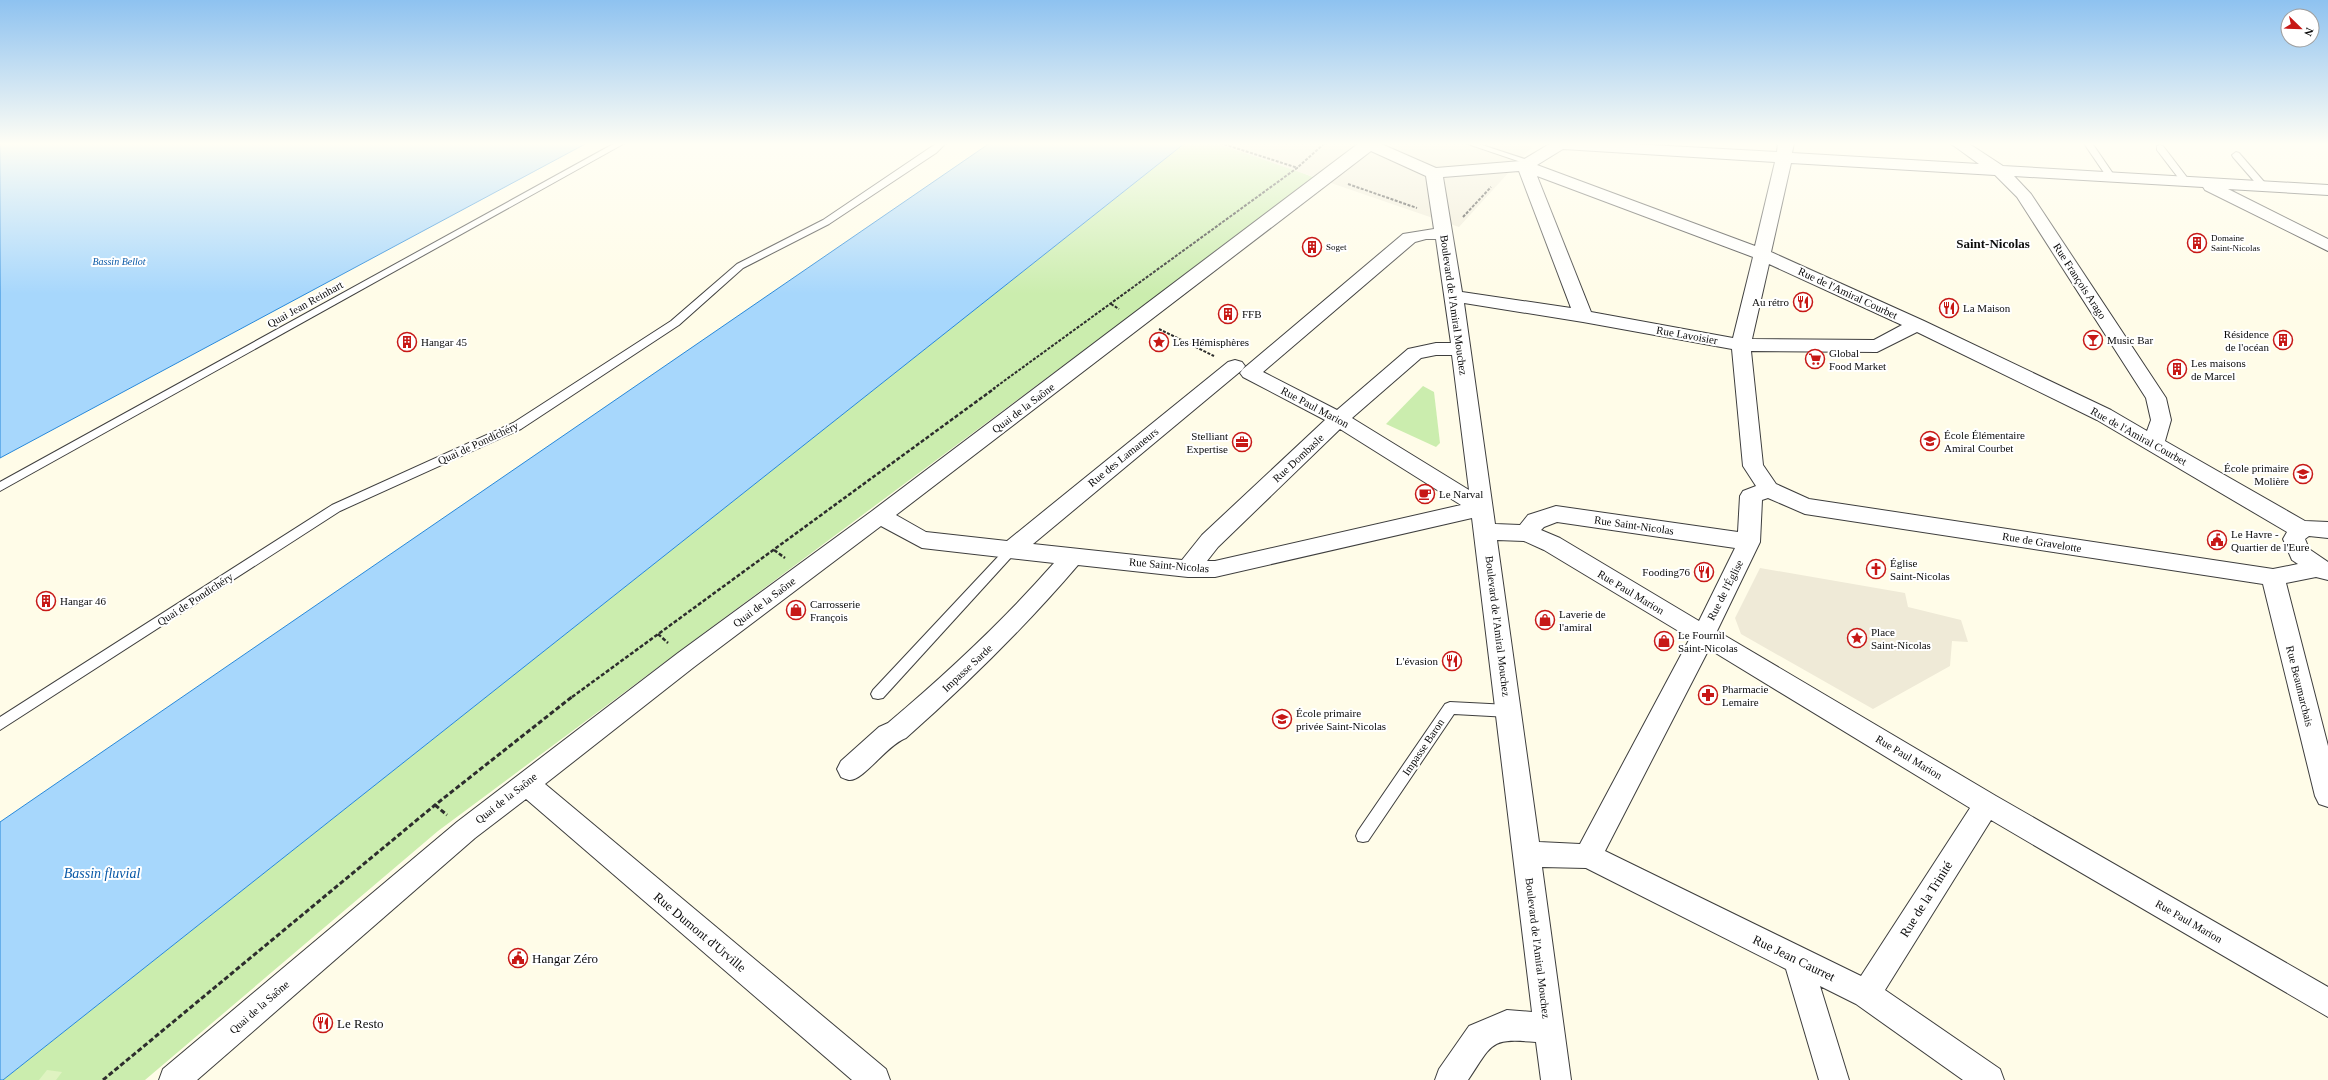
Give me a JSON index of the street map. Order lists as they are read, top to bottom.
{
  "streets": {
    "street": [
      "Rue François Arago",
      "Rue de l'Amiral Courbet",
      "Boulevard de l'Amiral Mouchez",
      "Rue Lavoisier",
      "Rue Paul Marion",
      "Quai de la Saône",
      "Rue des Lamaneurs",
      "Rue Dombasle",
      "Rue Saint-Nicolas",
      "Rue de Gravelotte",
      "Rue de l'Église",
      "Impasse Sarde",
      "Rue Beaumarchais",
      "Rue de la Trinité",
      "Rue Dumont d'Urville",
      "Rue Jean Caurret"
    ],
    "lane": ["Quai Jean Reinhart", "Quai de Pondichéry", "Impasse Baron"]
  },
  "crossings": [
    ["Rue François Arago", "Rue de l'Amiral Courbet"],
    ["Rue de l'Amiral Courbet", "Rue Lavoisier"],
    ["Boulevard de l'Amiral Mouchez", "Rue Lavoisier"],
    ["Boulevard de l'Amiral Mouchez", "Rue Paul Marion"],
    ["Boulevard de l'Amiral Mouchez", "Rue des Lamaneurs"],
    ["Boulevard de l'Amiral Mouchez", "Rue Dombasle"],
    ["Boulevard de l'Amiral Mouchez", "Rue Saint-Nicolas"],
    ["Boulevard de l'Amiral Mouchez", "Impasse Baron"],
    ["Rue Paul Marion", "Rue des Lamaneurs"],
    ["Rue Paul Marion", "Rue Dombasle"],
    ["Rue Paul Marion", "Rue Saint-Nicolas"],
    ["Rue Paul Marion", "Rue de l'Église"],
    ["Rue Paul Marion", "Rue de la Trinité"],
    ["Quai de la Saône", "Rue Saint-Nicolas"],
    ["Quai de la Saône", "Rue Dumont d'Urville"],
    ["Rue des Lamaneurs", "Rue Saint-Nicolas"],
    ["Rue Dombasle", "Rue Saint-Nicolas"],
    ["Rue Saint-Nicolas", "Rue de l'Église"],
    ["Rue Saint-Nicolas", "Impasse Sarde"],
    ["Rue de Gravelotte", "Rue de l'Église"],
    ["Rue de Gravelotte", "Rue Beaumarchais"],
    ["Rue de l'Église", "Rue Jean Caurret"],
    ["Rue de la Trinité", "Rue Jean Caurret"]
  ],
  "districts": ["Saint-Nicolas"],
  "water": ["Bassin Bellot", "Bassin fluvial"],
  "places": {
    "building": [
      "Domaine Saint-Nicolas",
      "Soget",
      "FFB",
      "Résidence de l'océan",
      "Hangar 45",
      "Les maisons de Marcel",
      "Hangar 46"
    ],
    "restaurant": [
      "Au rétro",
      "La Maison",
      "Fooding76",
      "L'évasion",
      "Le Resto"
    ],
    "bar": ["Music Bar"],
    "place": ["Les Hémisphères", "Place Saint-Nicolas"],
    "supermarket": ["Global Food Market"],
    "school or university": ["École Élémentaire Amiral Courbet", "École primaire Molière", "École primaire privée Saint-Nicolas"],
    "office": ["Stelliant Expertise"],
    "cafe": ["Le Narval"],
    "public building": ["Le Havre - Quartier de l'Eure", "Hangar Zéro"],
    "church": ["Église Saint-Nicolas"],
    "shop": ["Carrosserie François", "Laverie de l'amiral", "Le Fournil Saint-Nicolas"],
    "pharmacy": ["Pharmacie Lemaire"]
  },
  "north": "bottom right"
}
